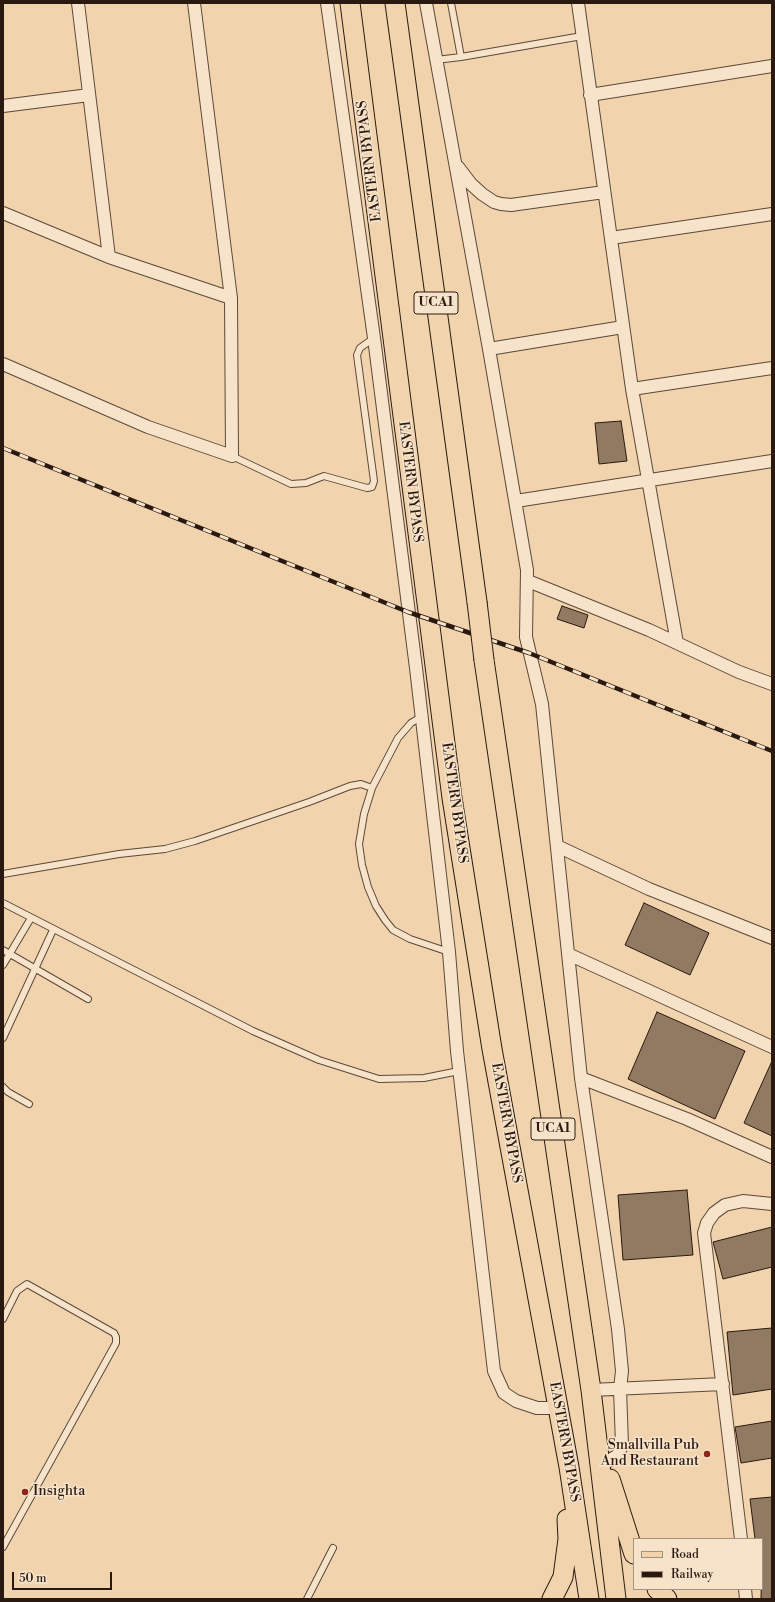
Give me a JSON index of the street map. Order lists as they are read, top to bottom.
{
  "streets": {
    "main road": ["EASTERN BYPASS", "UCA1"]
  },
  "places": ["Smallvilla Pub And Restaurant", "Insighta"],
  "legend": ["Road", "Railway"],
  "scale_bar": "50 m"
}
